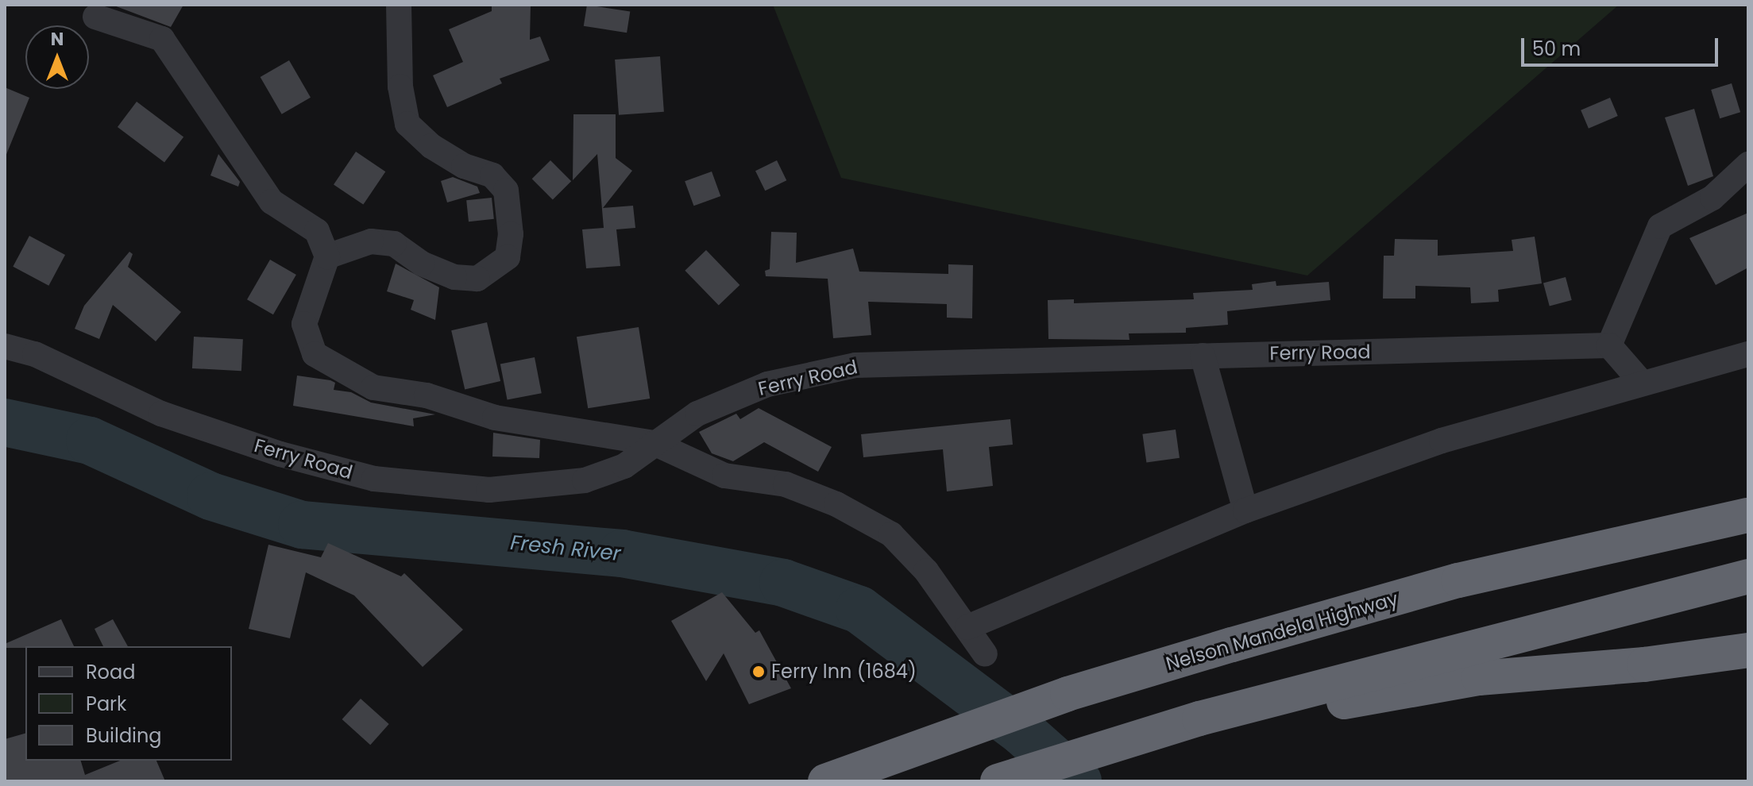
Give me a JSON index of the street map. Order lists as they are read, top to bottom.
{
  "streets": {
    "highway": ["Nelson Mandela Highway"],
    "street": ["Ferry Road"]
  },
  "water": ["Fresh River"],
  "places": ["Ferry Inn (1684)"],
  "legend": ["Road", "Park", "Building"],
  "scale_bar": "50 m",
  "north": "top"
}
